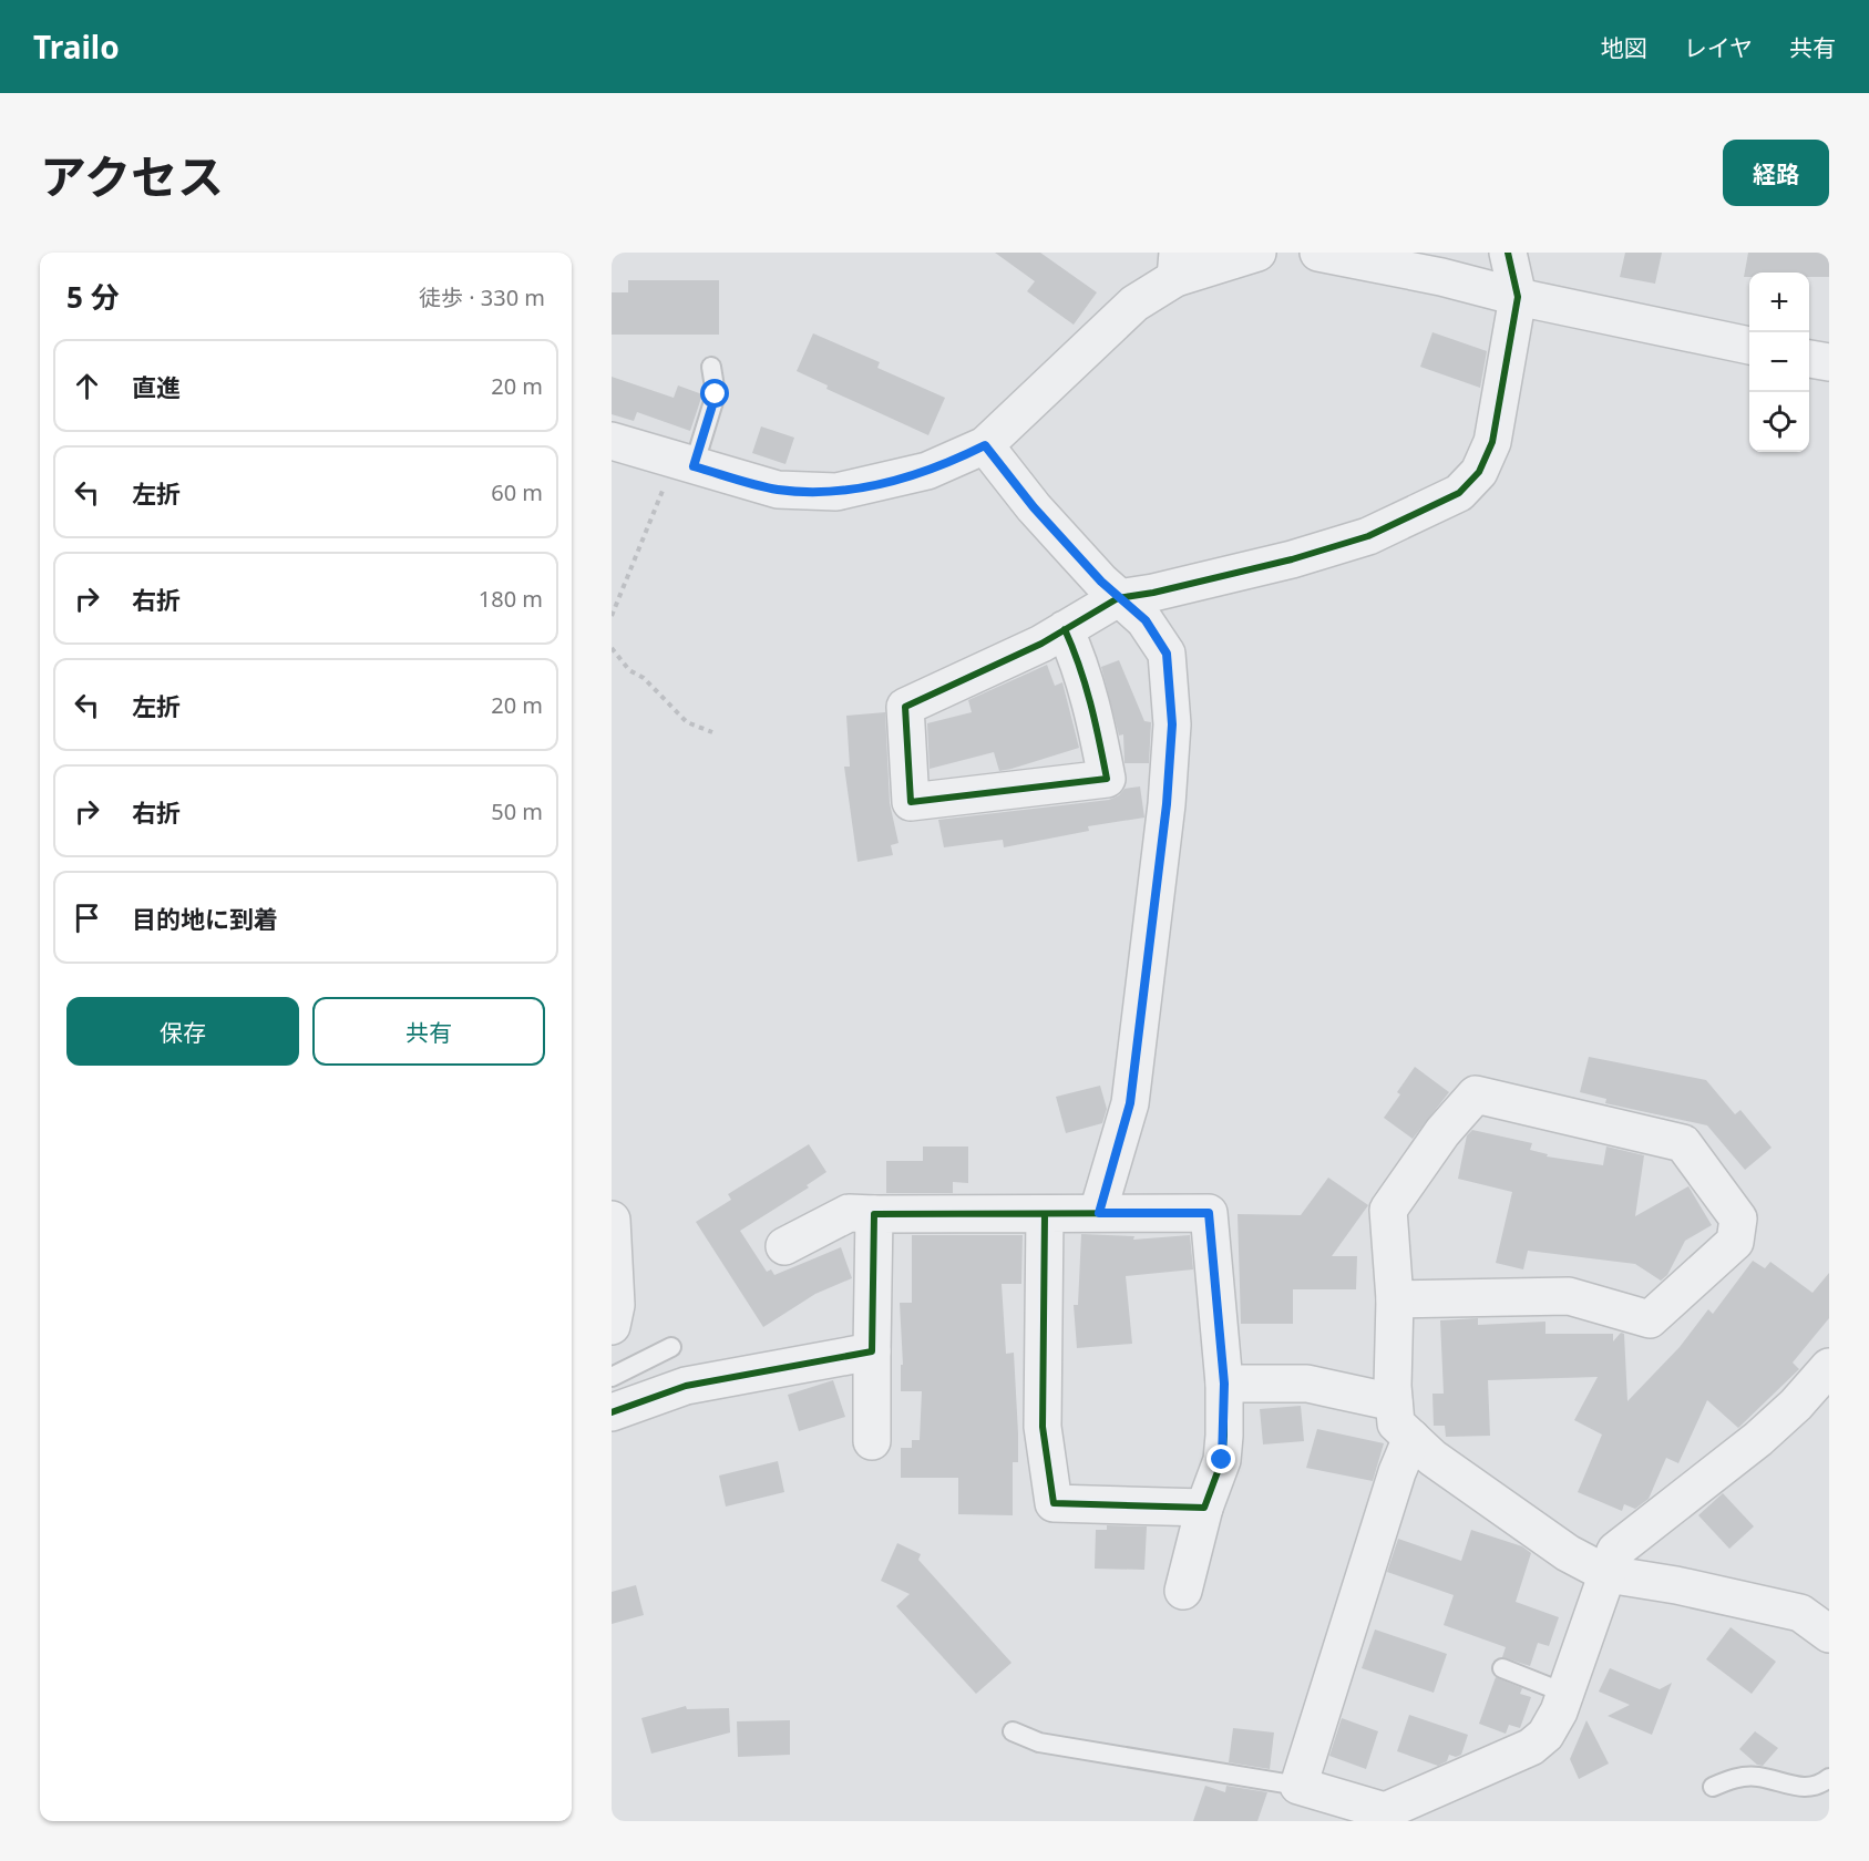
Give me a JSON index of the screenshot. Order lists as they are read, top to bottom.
{
  "page": {
    "header": "Trailo",
    "nav": ["地図", "レイヤ", "共有"],
    "title": "アクセス",
    "buttons": [
      "経路",
      ["保存", "共有"]
    ],
    "heading": ["5 分", "徒歩 · 330 m"],
    "map_buttons": ["+", "−"],
    "list": [
      ["直進", "20 m"],
      ["左折", "60 m"],
      ["右折", "180 m"],
      ["左折", "20 m"],
      ["右折", "50 m"],
      "目的地に到着"
    ]
  }
}
